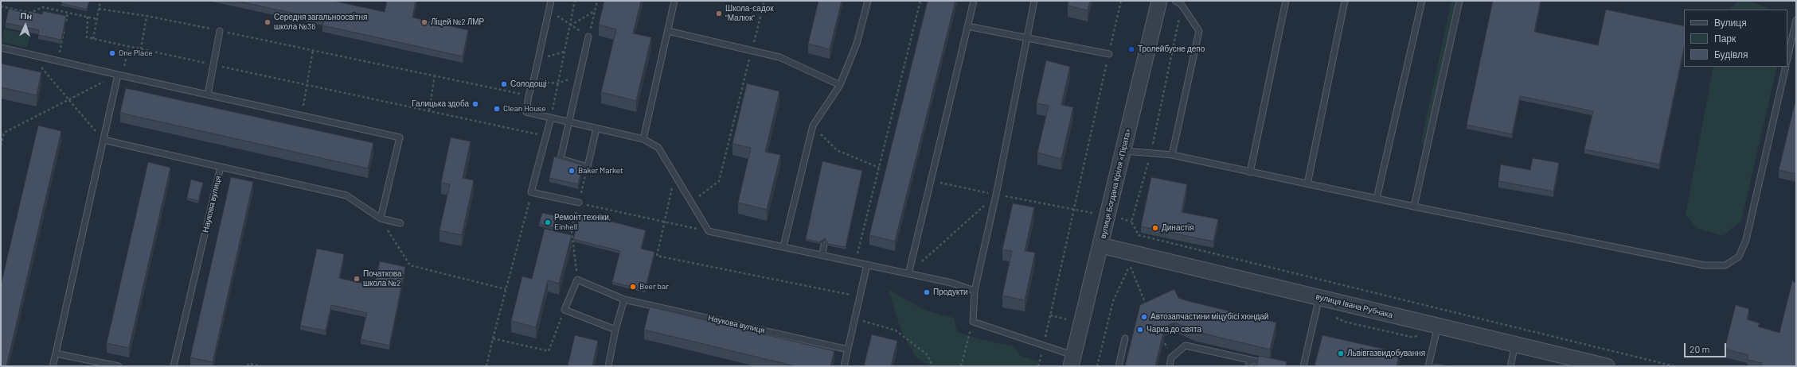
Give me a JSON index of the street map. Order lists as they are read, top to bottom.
{
  "streets": {
    "street": ["вулиця Богдана Кріля «Пірата»", "вулиця Івана Рубчака"],
    "lane": ["Наукова вулиця"]
  },
  "crossings": [
    ["вулиця Богдана Кріля «Пірата»", "вулиця Івана Рубчака"]
  ],
  "places": [
    "Школа-садок \"Малюк\"",
    "Середня загальноосвітня школа №36",
    "Ліцей №2 ЛМР",
    "Тролейбусне депо",
    "One Place",
    "Солодощі",
    "Галицька здоба",
    "Clean House",
    "Baker Market",
    "Ремонт техніки, Einhell",
    "Династія",
    "Початкова школа №2",
    "Beer bar",
    "Продукти",
    "Автозапчастини міцубісі хюндай",
    "Чарка до свята",
    "Львівгазвидобування"
  ],
  "legend": ["Вулиця", "Парк", "Будівля"],
  "scale_bar": "20 m",
  "north": "top"
}
